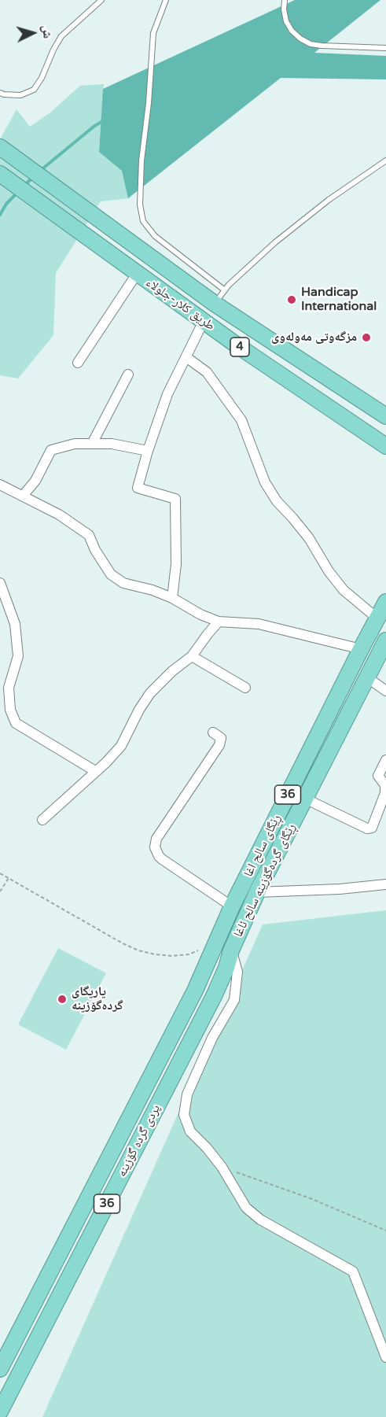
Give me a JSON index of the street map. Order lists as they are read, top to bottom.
{
  "streets": {
    "highway": [
      "طريق كلار-جلولاء",
      "4",
      "36",
      "ڕێگای سالح اغا",
      "ڕێگای گردەگۆزینە سالح ئاغا",
      "پردی گردە گۆزینە"
    ]
  },
  "crossings": [
    ["ڕێگای گردەگۆزینە سالح ئاغا", "پردی گردە گۆزینە"]
  ],
  "places": ["Handicap International", "مزگەوتی مەولەوی", "یاریگای گردەگۆزینە"],
  "north": "right"
}
